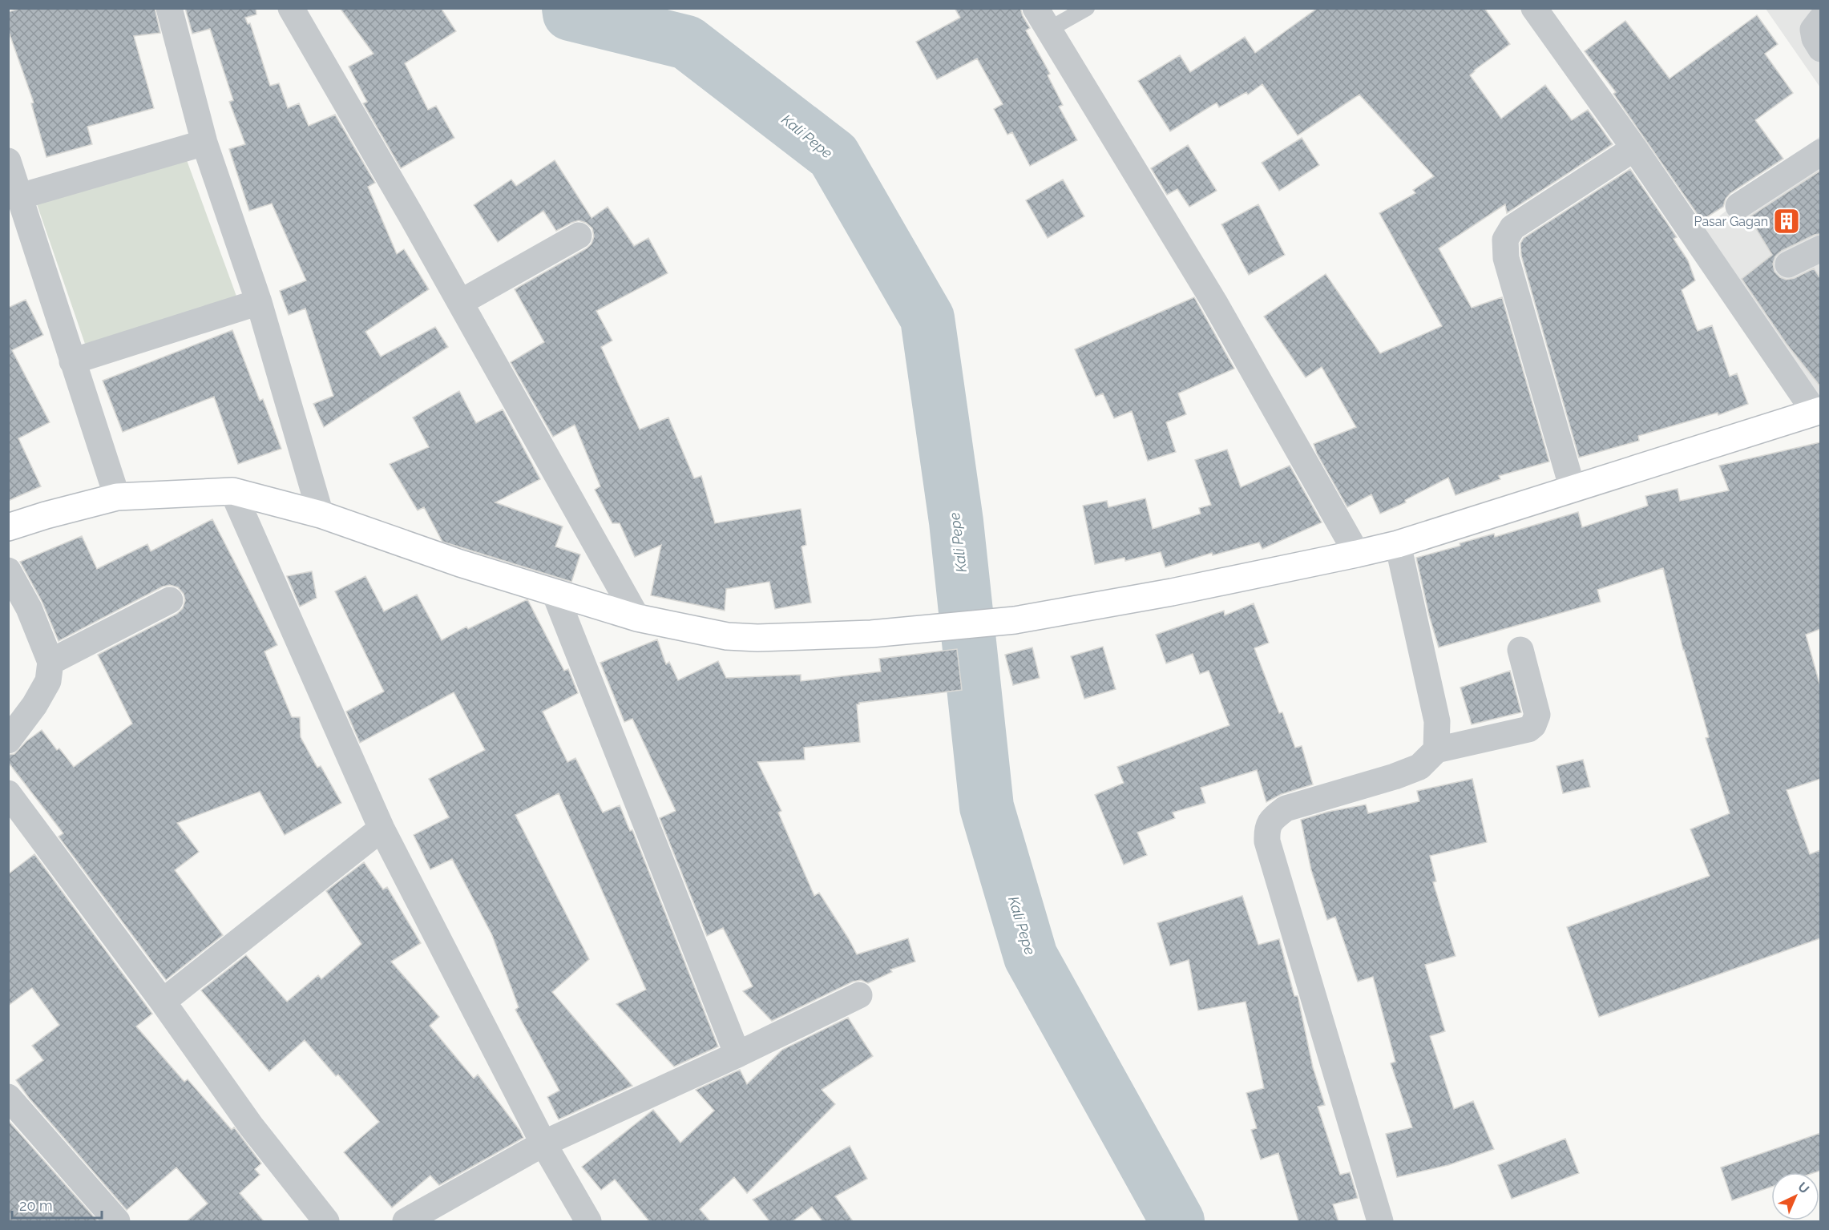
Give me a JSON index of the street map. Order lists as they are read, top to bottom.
{
  "water": ["Kali Pepe"],
  "places": {
    "building": ["Pasar Gagan"]
  },
  "scale_bar": "20 m",
  "north": "top right"
}
